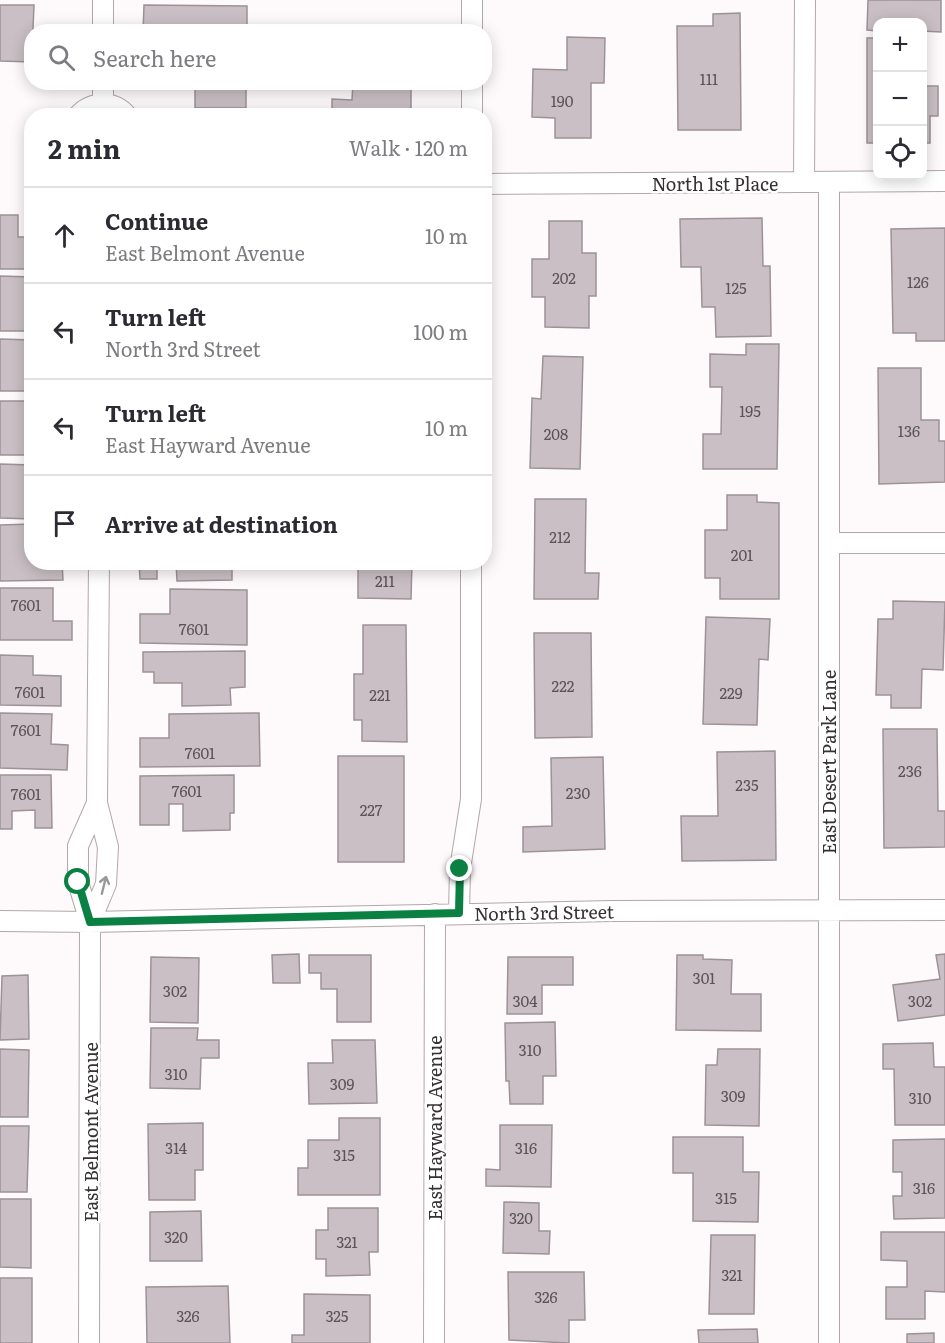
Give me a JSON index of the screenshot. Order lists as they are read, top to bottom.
{
  "streets": {
    "street": [
      "North 1st Place",
      "East Desert Park Lane",
      "North 3rd Street",
      "East Hayward Avenue",
      "East Belmont Avenue"
    ]
  },
  "crossings": [
    ["North 1st Place", "East Desert Park Lane"],
    ["East Desert Park Lane", "North 3rd Street"],
    ["North 3rd Street", "East Hayward Avenue"],
    ["North 3rd Street", "East Belmont Avenue"]
  ],
  "house_numbers": [
    "111",
    "190",
    "202",
    "126",
    "125",
    "195",
    "136",
    "208",
    "212",
    "201",
    "211",
    "7601",
    "7601",
    "222",
    "7601",
    "229",
    "221",
    "7601",
    "7601",
    "236",
    "235",
    "7601",
    "230",
    "7601",
    "227",
    "301",
    "302",
    "304",
    "302",
    "310",
    "310",
    "309",
    "309",
    "310",
    "314",
    "316",
    "315",
    "316",
    "315",
    "320",
    "320",
    "321",
    "321",
    "326",
    "326",
    "325"
  ],
  "page": {
    "map_buttons": ["+", "−"],
    "search": "Search here",
    "heading": ["2 min", "Walk · 120 m"],
    "list": [
      ["Continue", "East Belmont Avenue", "10 m"],
      ["Turn left", "North 3rd Street", "100 m"],
      ["Turn left", "East Hayward Avenue", "10 m"],
      "Arrive at destination"
    ]
  }
}
